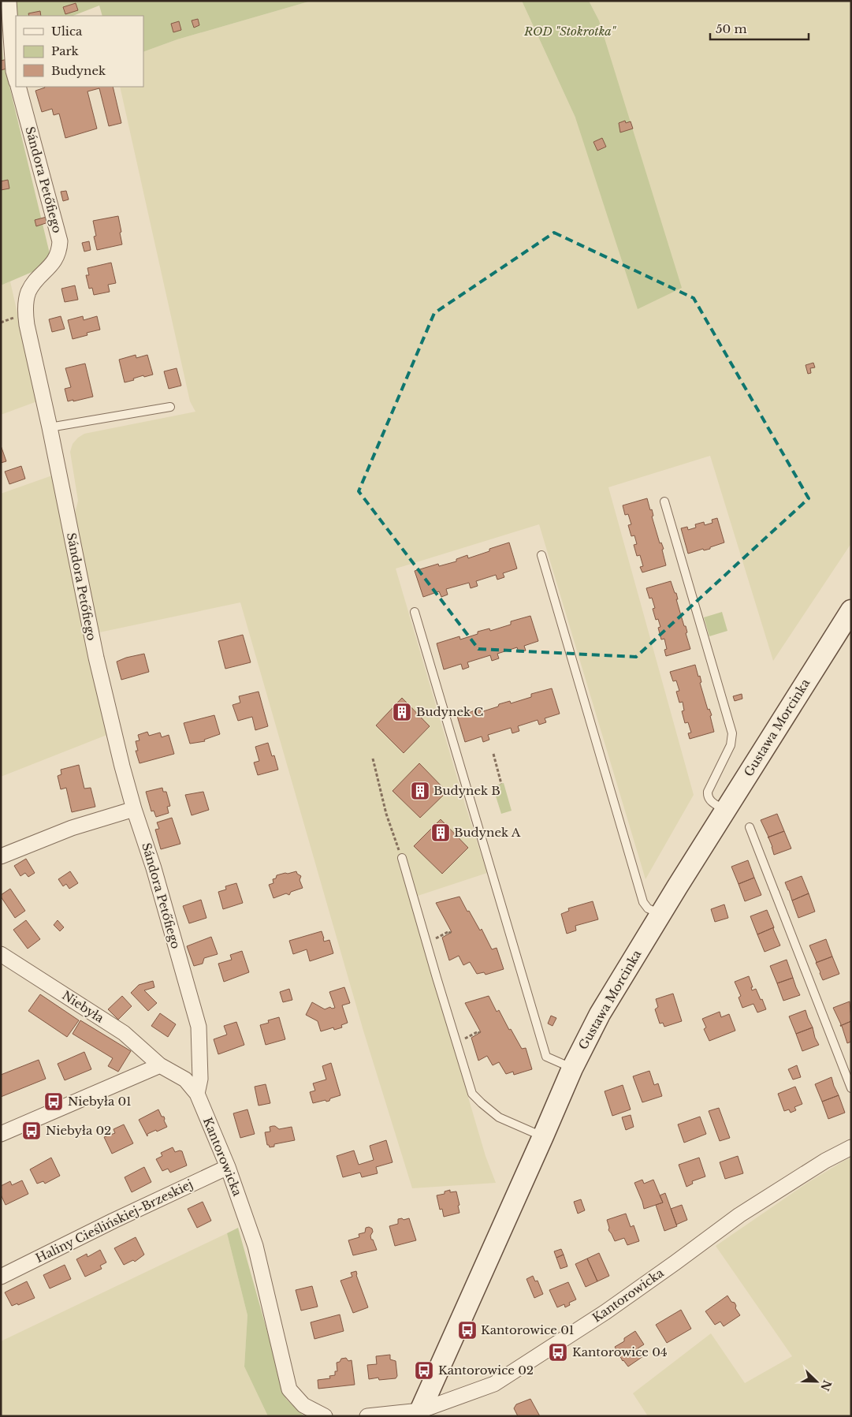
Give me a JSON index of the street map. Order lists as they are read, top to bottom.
{
  "streets": {
    "street": [
      "Sándora Petőfiego",
      "Gustawa Morcinka",
      "Niebyła",
      "Kantorowicka",
      "Haliny Cieślińskiej-Brzeskiej"
    ]
  },
  "crossings": [
    ["Sándora Petőfiego", "Kantorowicka"],
    ["Gustawa Morcinka", "Kantorowicka"],
    ["Niebyła", "Kantorowicka"],
    ["Kantorowicka", "Haliny Cieślińskiej-Brzeskiej"]
  ],
  "parks": ["ROD \"Stokrotka\""],
  "places": {
    "building": ["Budynek C", "Budynek B", "Budynek A"],
    "bus stop": [
      "Niebyła 01",
      "Niebyła 02",
      "Kantorowice 01",
      "Kantorowice 04",
      "Kantorowice 02"
    ]
  },
  "legend": ["Ulica", "Park", "Budynek"],
  "scale_bar": "50 m",
  "north": "bottom right"
}
